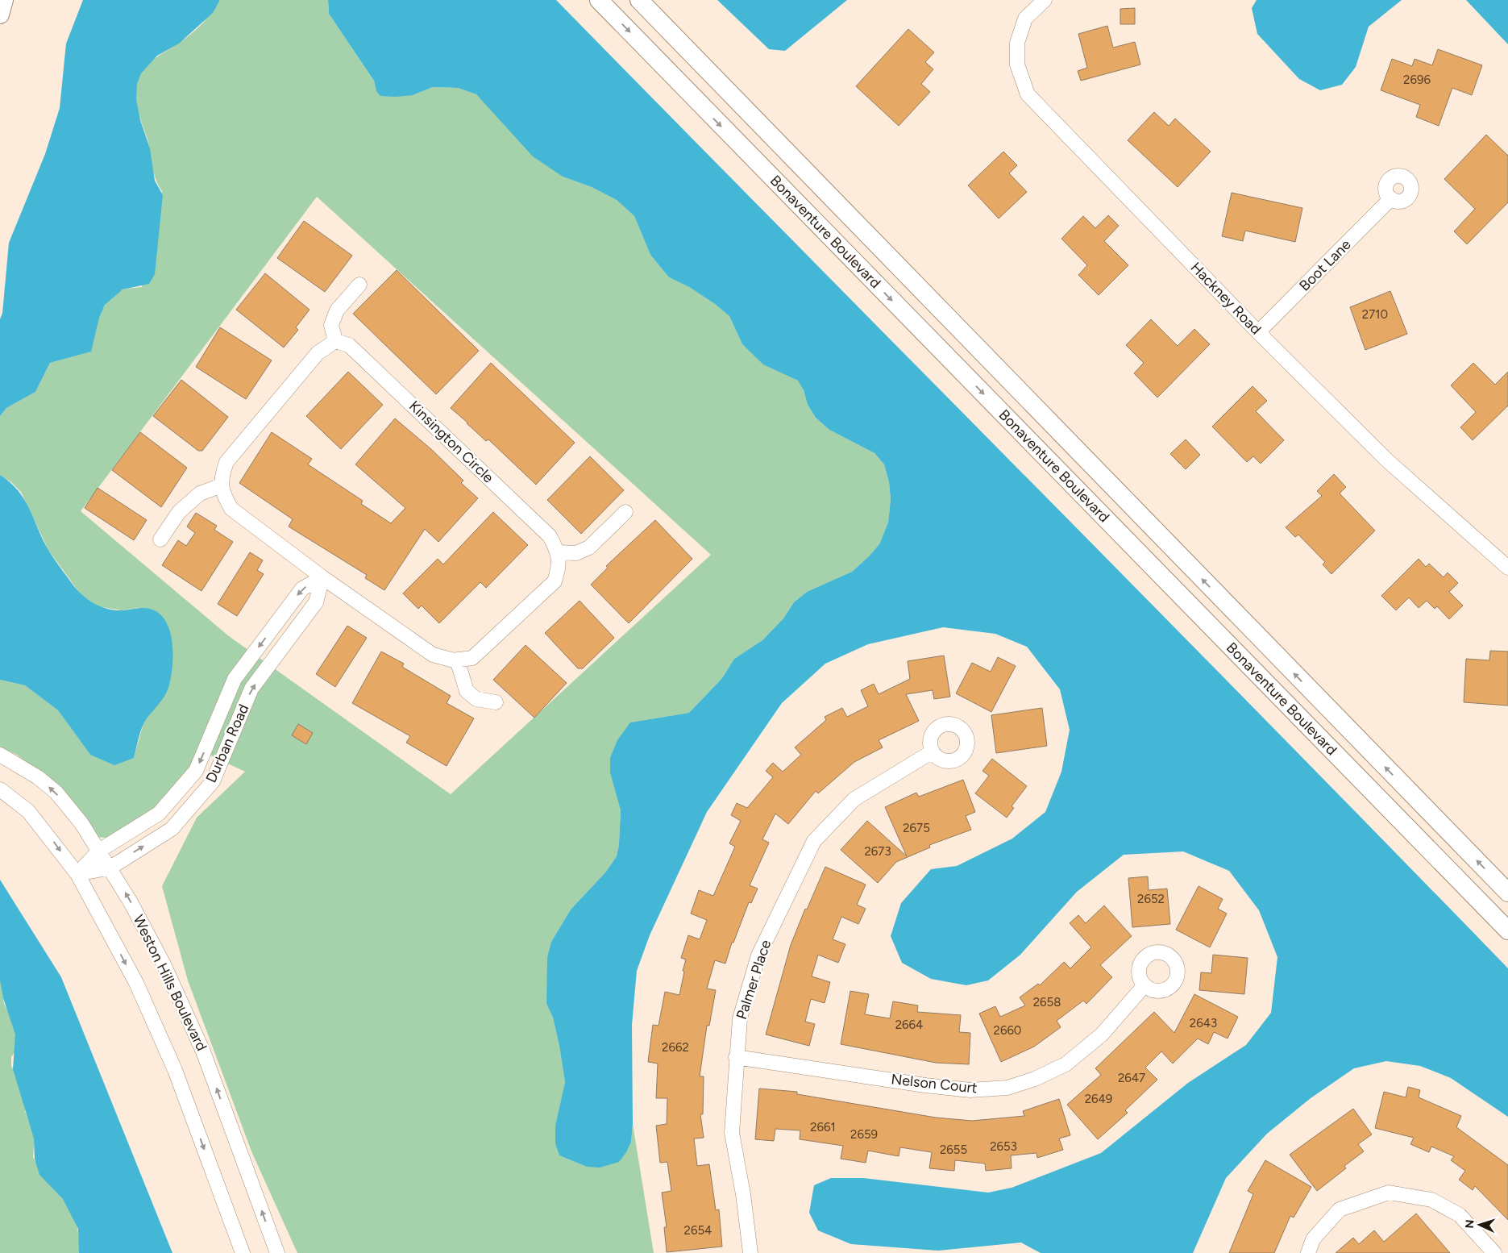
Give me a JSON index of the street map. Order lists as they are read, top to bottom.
{
  "streets": {
    "main road": ["Bonaventure Boulevard"],
    "street": [
      "Boot Lane",
      "Hackney Road",
      "Kinsington Circle",
      "Durban Road",
      "Palmer Place",
      "Weston Hills Boulevard",
      "Nelson Court"
    ]
  },
  "crossings": [
    ["Boot Lane", "Hackney Road"],
    ["Durban Road", "Weston Hills Boulevard"],
    ["Palmer Place", "Nelson Court"]
  ],
  "house_numbers": [
    "2696",
    "2710",
    "2675",
    "2673",
    "2652",
    "2658",
    "2643",
    "2664",
    "2660",
    "2662",
    "2647",
    "2649",
    "2661",
    "2659",
    "2653",
    "2655",
    "2654"
  ],
  "north": "left"
}
